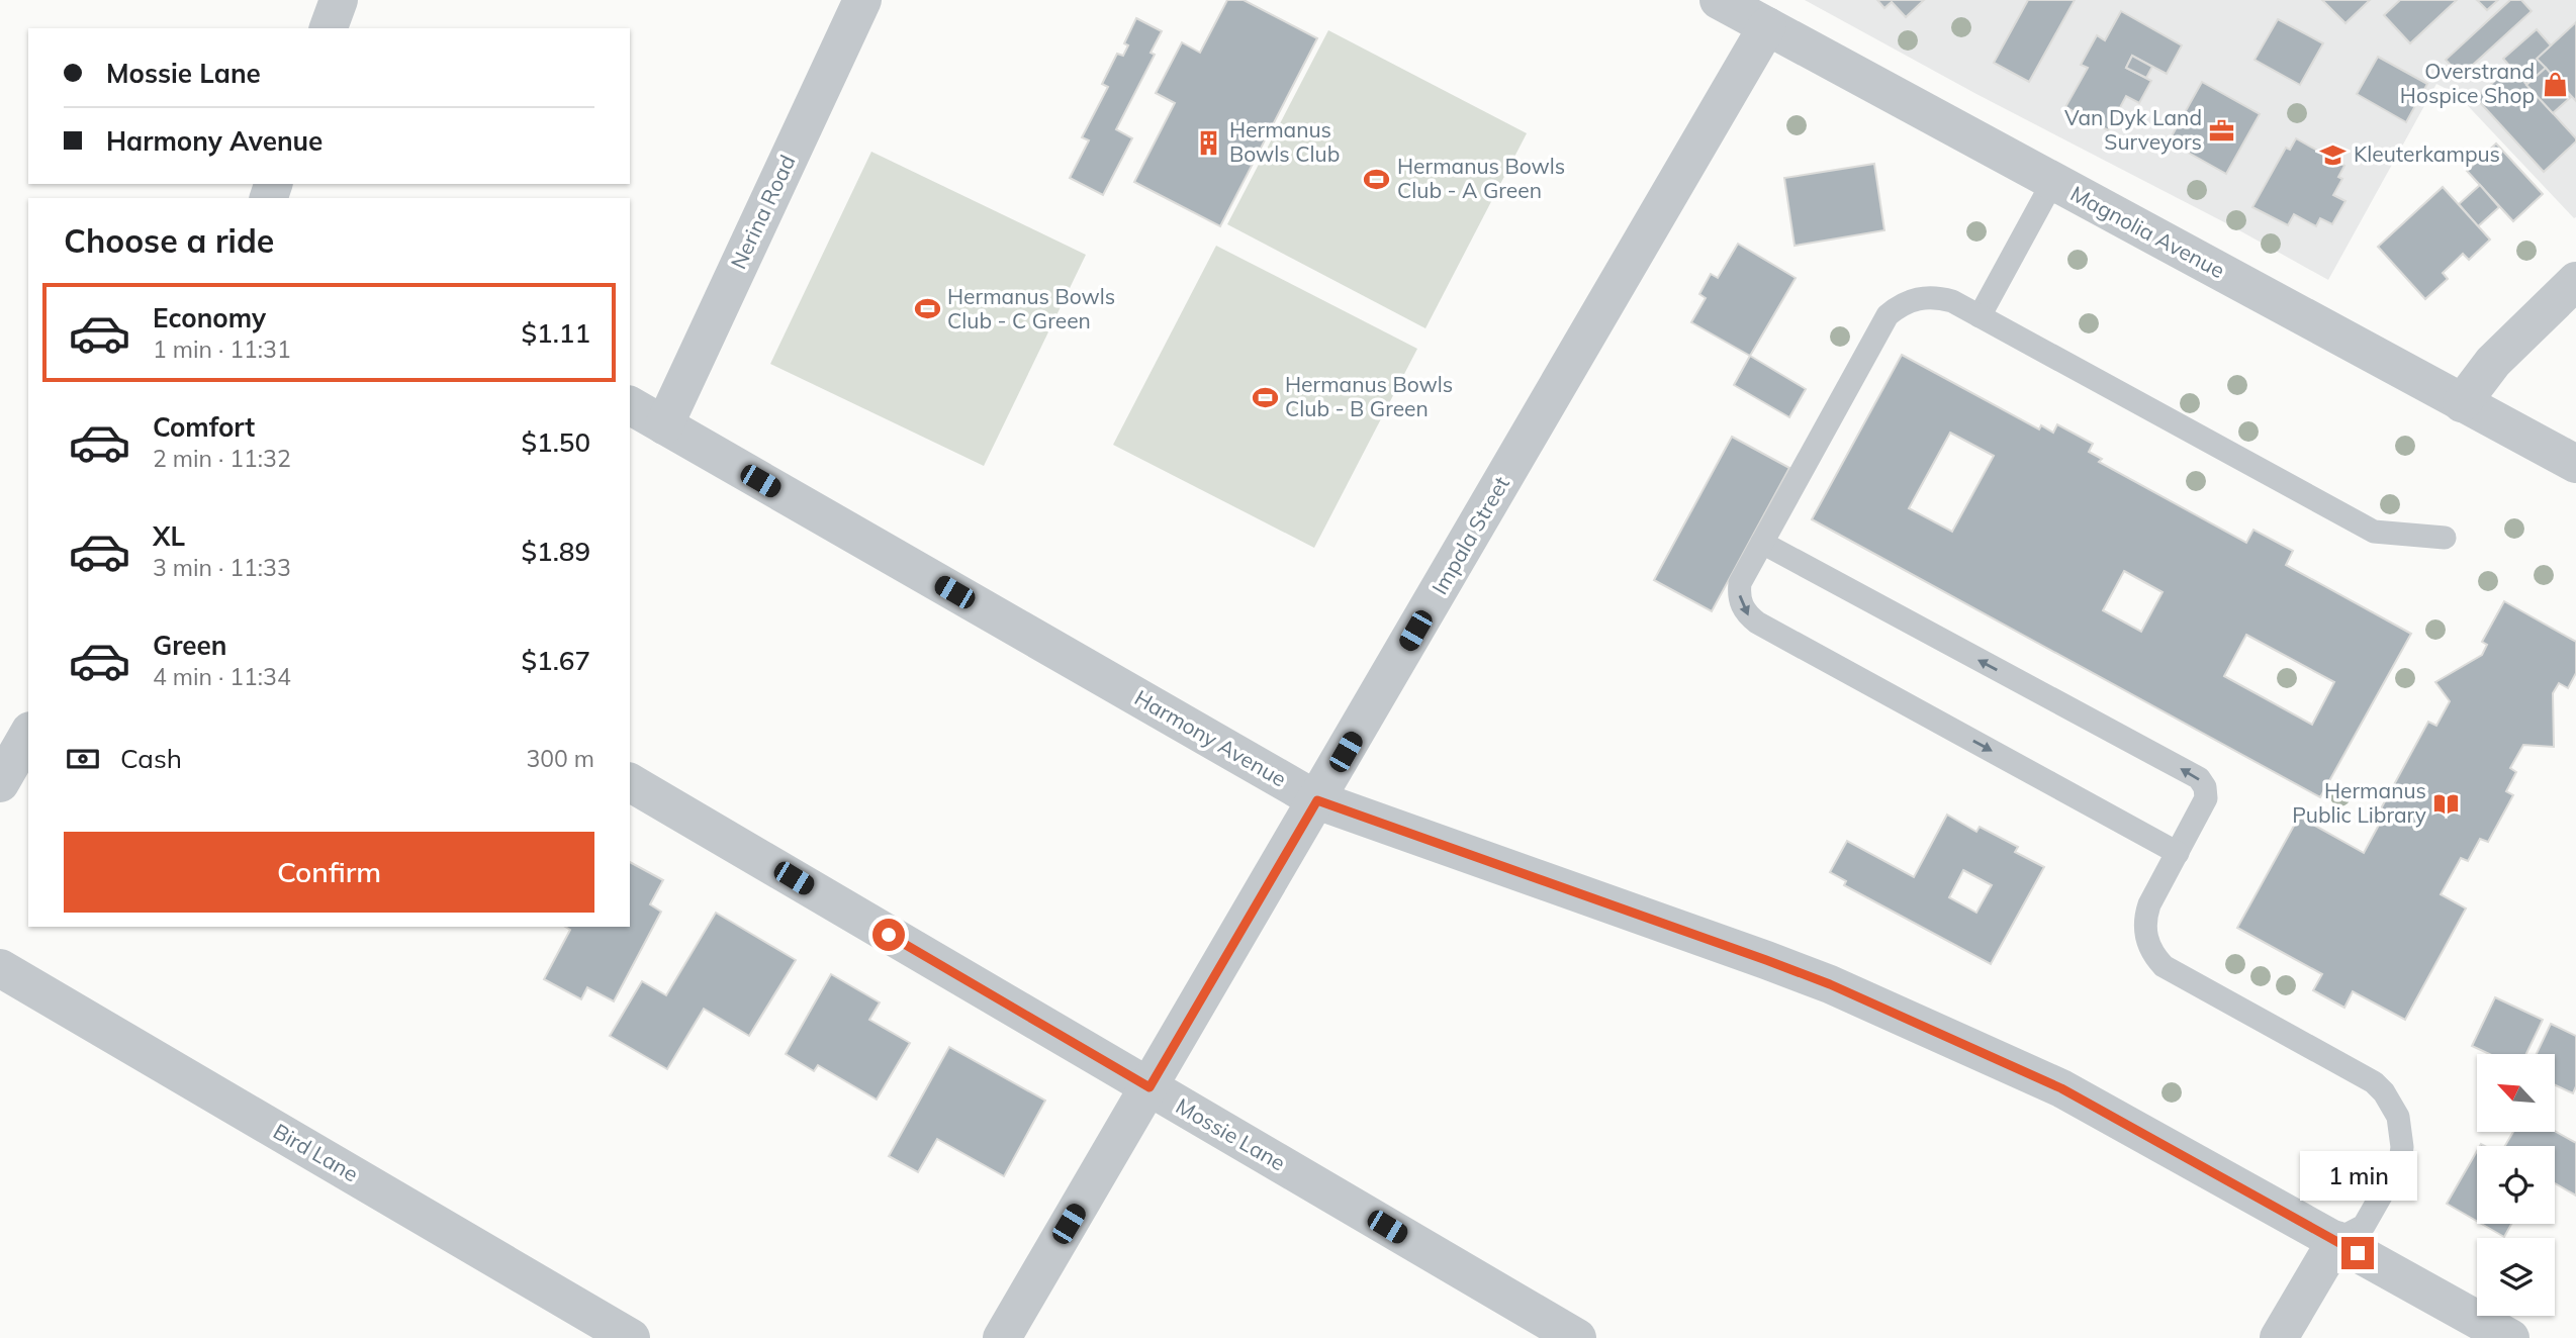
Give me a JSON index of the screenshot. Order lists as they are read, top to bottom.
{
  "streets": {
    "street": [
      "Nerina Road",
      "Magnolia Avenue",
      "Impala Street",
      "Harmony Avenue",
      "Mossie Lane",
      "Bird Lane"
    ]
  },
  "crossings": [
    ["Nerina Road", "Harmony Avenue"],
    ["Magnolia Avenue", "Impala Street"],
    ["Impala Street", "Harmony Avenue"],
    ["Impala Street", "Mossie Lane"]
  ],
  "places": {
    "shop": ["Overstrand Hospice Shop"],
    "office": ["Van Dyk Land Surveyors"],
    "building": ["Hermanus Bowls Club"],
    "school or university": ["Kleuterkampus"],
    "sports": ["Hermanus Bowls Club - A Green", "Hermanus Bowls Club - C Green", "Hermanus Bowls Club - B Green"],
    "library": ["Hermanus Public Library"]
  },
  "north": "top left",
  "page": {
    "banner": ["Mossie Lane", "Harmony Avenue"],
    "heading": "Choose a ride",
    "list": [
      {
        "name": "Economy",
        "note": "1 min · 11:31",
        "value": "$1.11"
      },
      {
        "name": "Comfort",
        "note": "2 min · 11:32",
        "value": "$1.50"
      },
      {
        "name": "XL",
        "note": "3 min · 11:33",
        "value": "$1.89"
      },
      {
        "name": "Green",
        "note": "4 min · 11:34",
        "value": "$1.67"
      }
    ],
    "pay": ["Cash", "300 m"],
    "buttons": "Confirm",
    "bubble": "1 min"
  }
}
